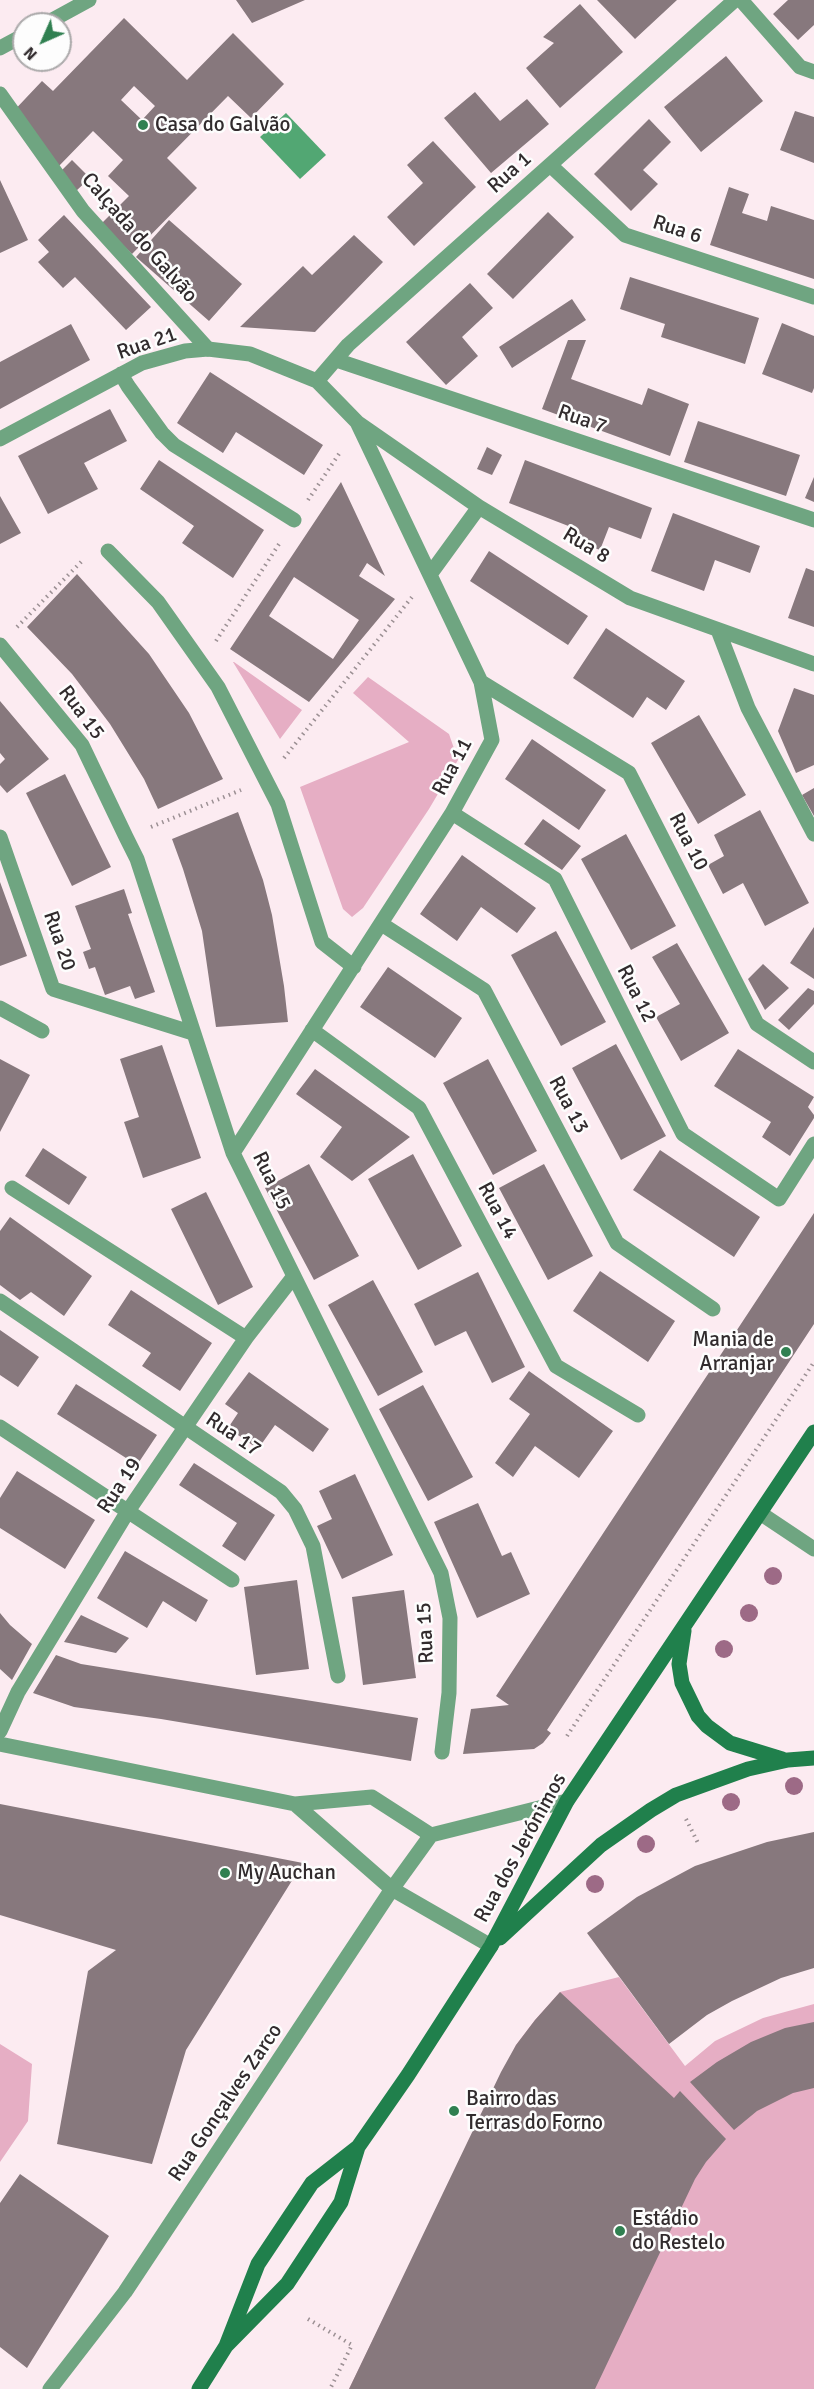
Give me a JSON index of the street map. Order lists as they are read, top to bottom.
{
  "streets": {
    "main road": ["Rua dos Jerónimos"],
    "street": [
      "Rua 1",
      "Rua 6",
      "Calçada do Galvão",
      "Rua 21",
      "Rua 7",
      "Rua 8",
      "Rua 15",
      "Rua 11",
      "Rua 10",
      "Rua 20",
      "Rua 12",
      "Rua 13",
      "Rua 14",
      "Rua 17",
      "Rua 19",
      "Rua Gonçalves Zarco"
    ]
  },
  "crossings": [
    ["Rua 1", "Rua 6"],
    ["Rua 1", "Rua 21"],
    ["Rua 1", "Rua 7"],
    ["Rua 1", "Rua 11"],
    ["Calçada do Galvão", "Rua 21"],
    ["Rua 21", "Rua 11"],
    ["Rua 8", "Rua 11"],
    ["Rua 15", "Rua 11"],
    ["Rua 15", "Rua 20"],
    ["Rua 15", "Rua 19"],
    ["Rua 11", "Rua 10"],
    ["Rua 11", "Rua 12"],
    ["Rua 11", "Rua 13"],
    ["Rua 11", "Rua 14"],
    ["Rua 17", "Rua 19"]
  ],
  "places": [
    "Casa do Galvão",
    "Mania de Arranjar",
    "My Auchan",
    "Bairro das Terras do Forno",
    "Estádio do Restelo"
  ],
  "north": "bottom left"
}
